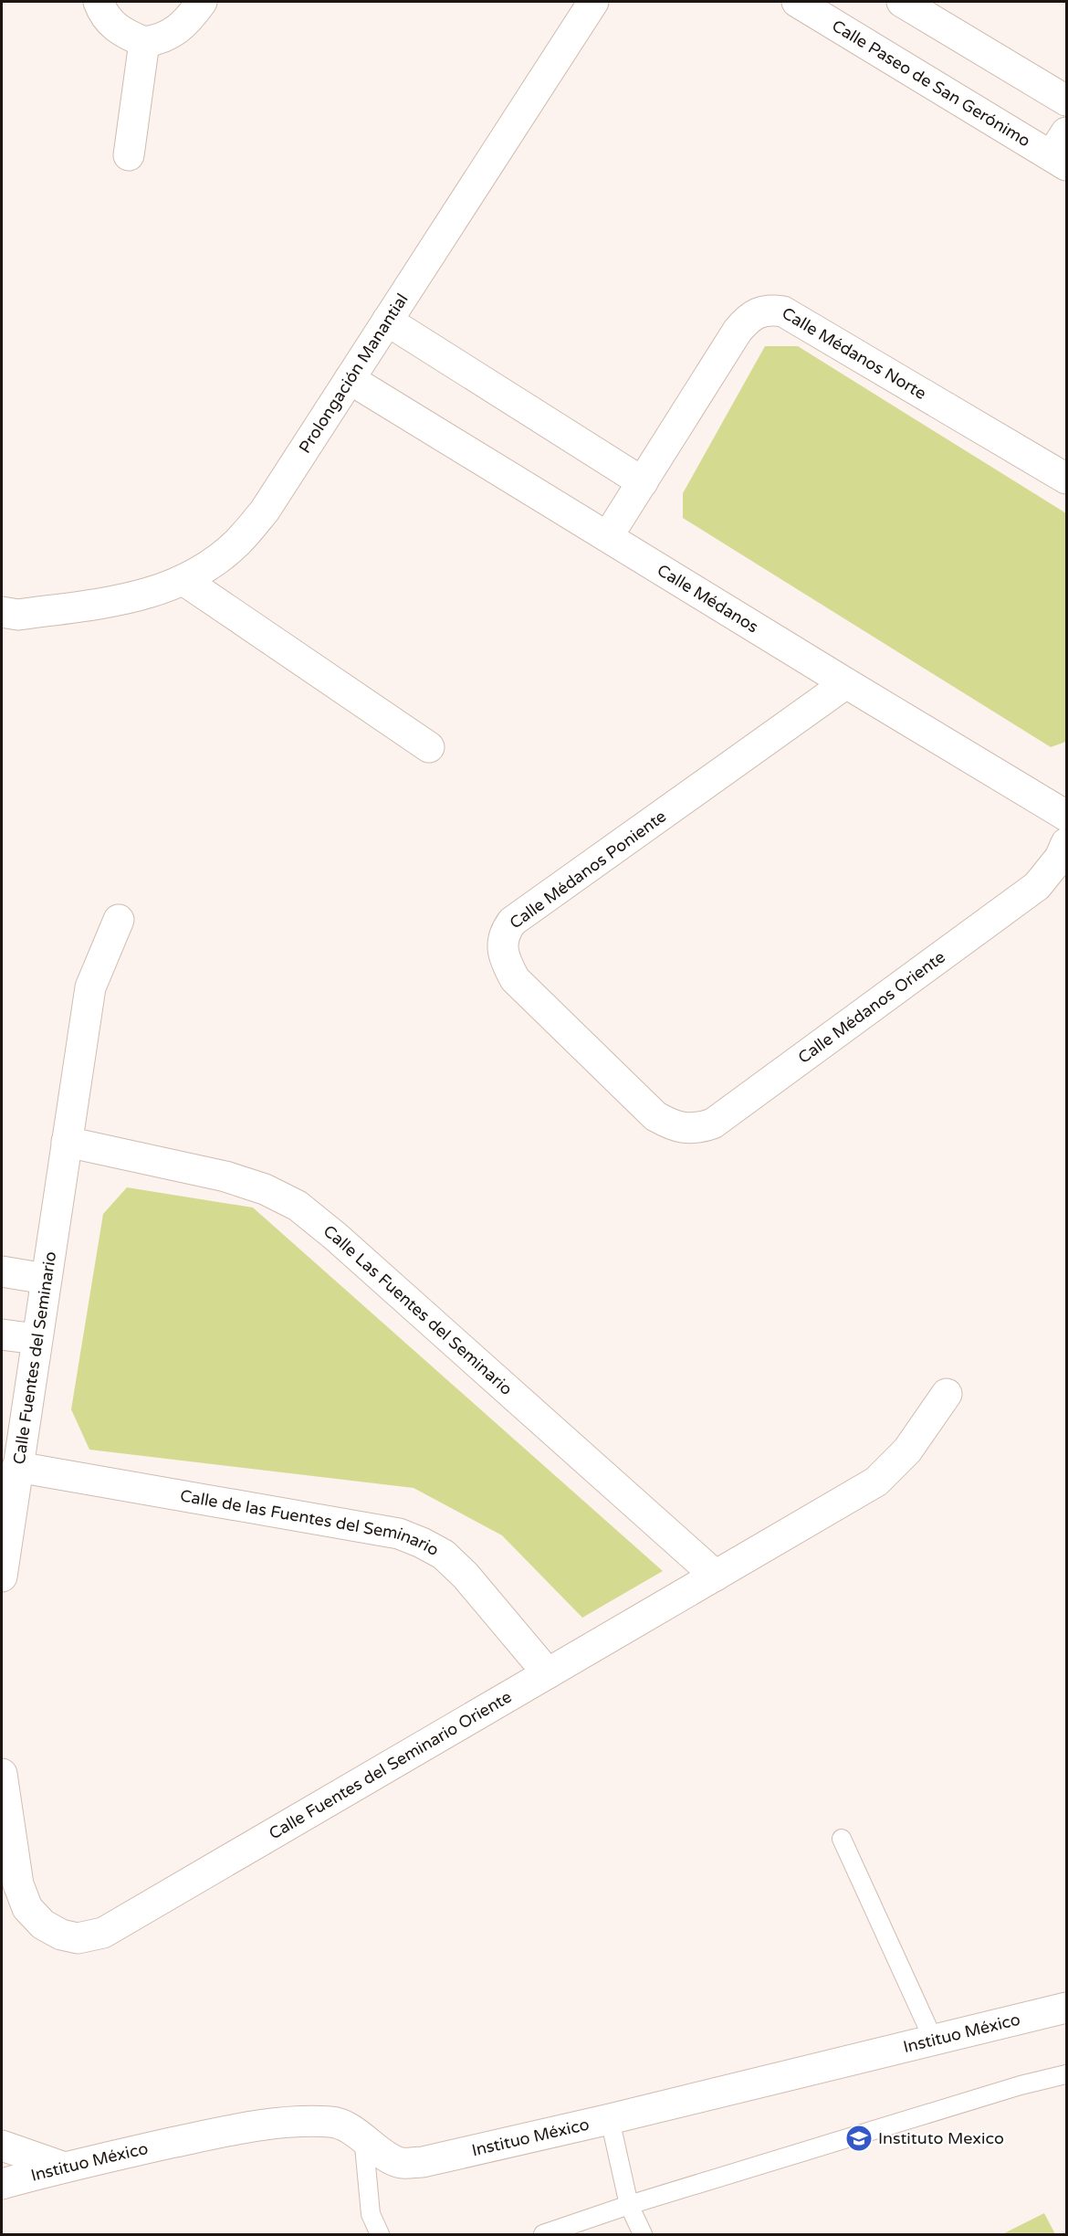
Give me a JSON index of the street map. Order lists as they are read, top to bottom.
{
  "streets": {
    "street": [
      "Calle Paseo de San Gerónimo",
      "Calle Médanos Norte",
      "Prolongación Manantial",
      "Calle Médanos",
      "Calle Médanos Poniente",
      "Calle Médanos Oriente",
      "Calle Las Fuentes del Seminario",
      "Calle Fuentes del Seminario",
      "Calle de las Fuentes del Seminario",
      "Calle Fuentes del Seminario Oriente",
      "Instituo México"
    ]
  },
  "crossings": [
    ["Calle Médanos Norte", "Calle Médanos"],
    ["Prolongación Manantial", "Calle Médanos"],
    ["Calle Médanos", "Calle Médanos Poniente"],
    ["Calle Médanos Poniente", "Calle Médanos Oriente"],
    ["Calle Las Fuentes del Seminario", "Calle Fuentes del Seminario"],
    ["Calle Las Fuentes del Seminario", "Calle Fuentes del Seminario Oriente"],
    ["Calle Fuentes del Seminario", "Calle de las Fuentes del Seminario"],
    ["Calle de las Fuentes del Seminario", "Calle Fuentes del Seminario Oriente"]
  ],
  "places": {
    "school or university": ["Instituto Mexico"]
  }
}
